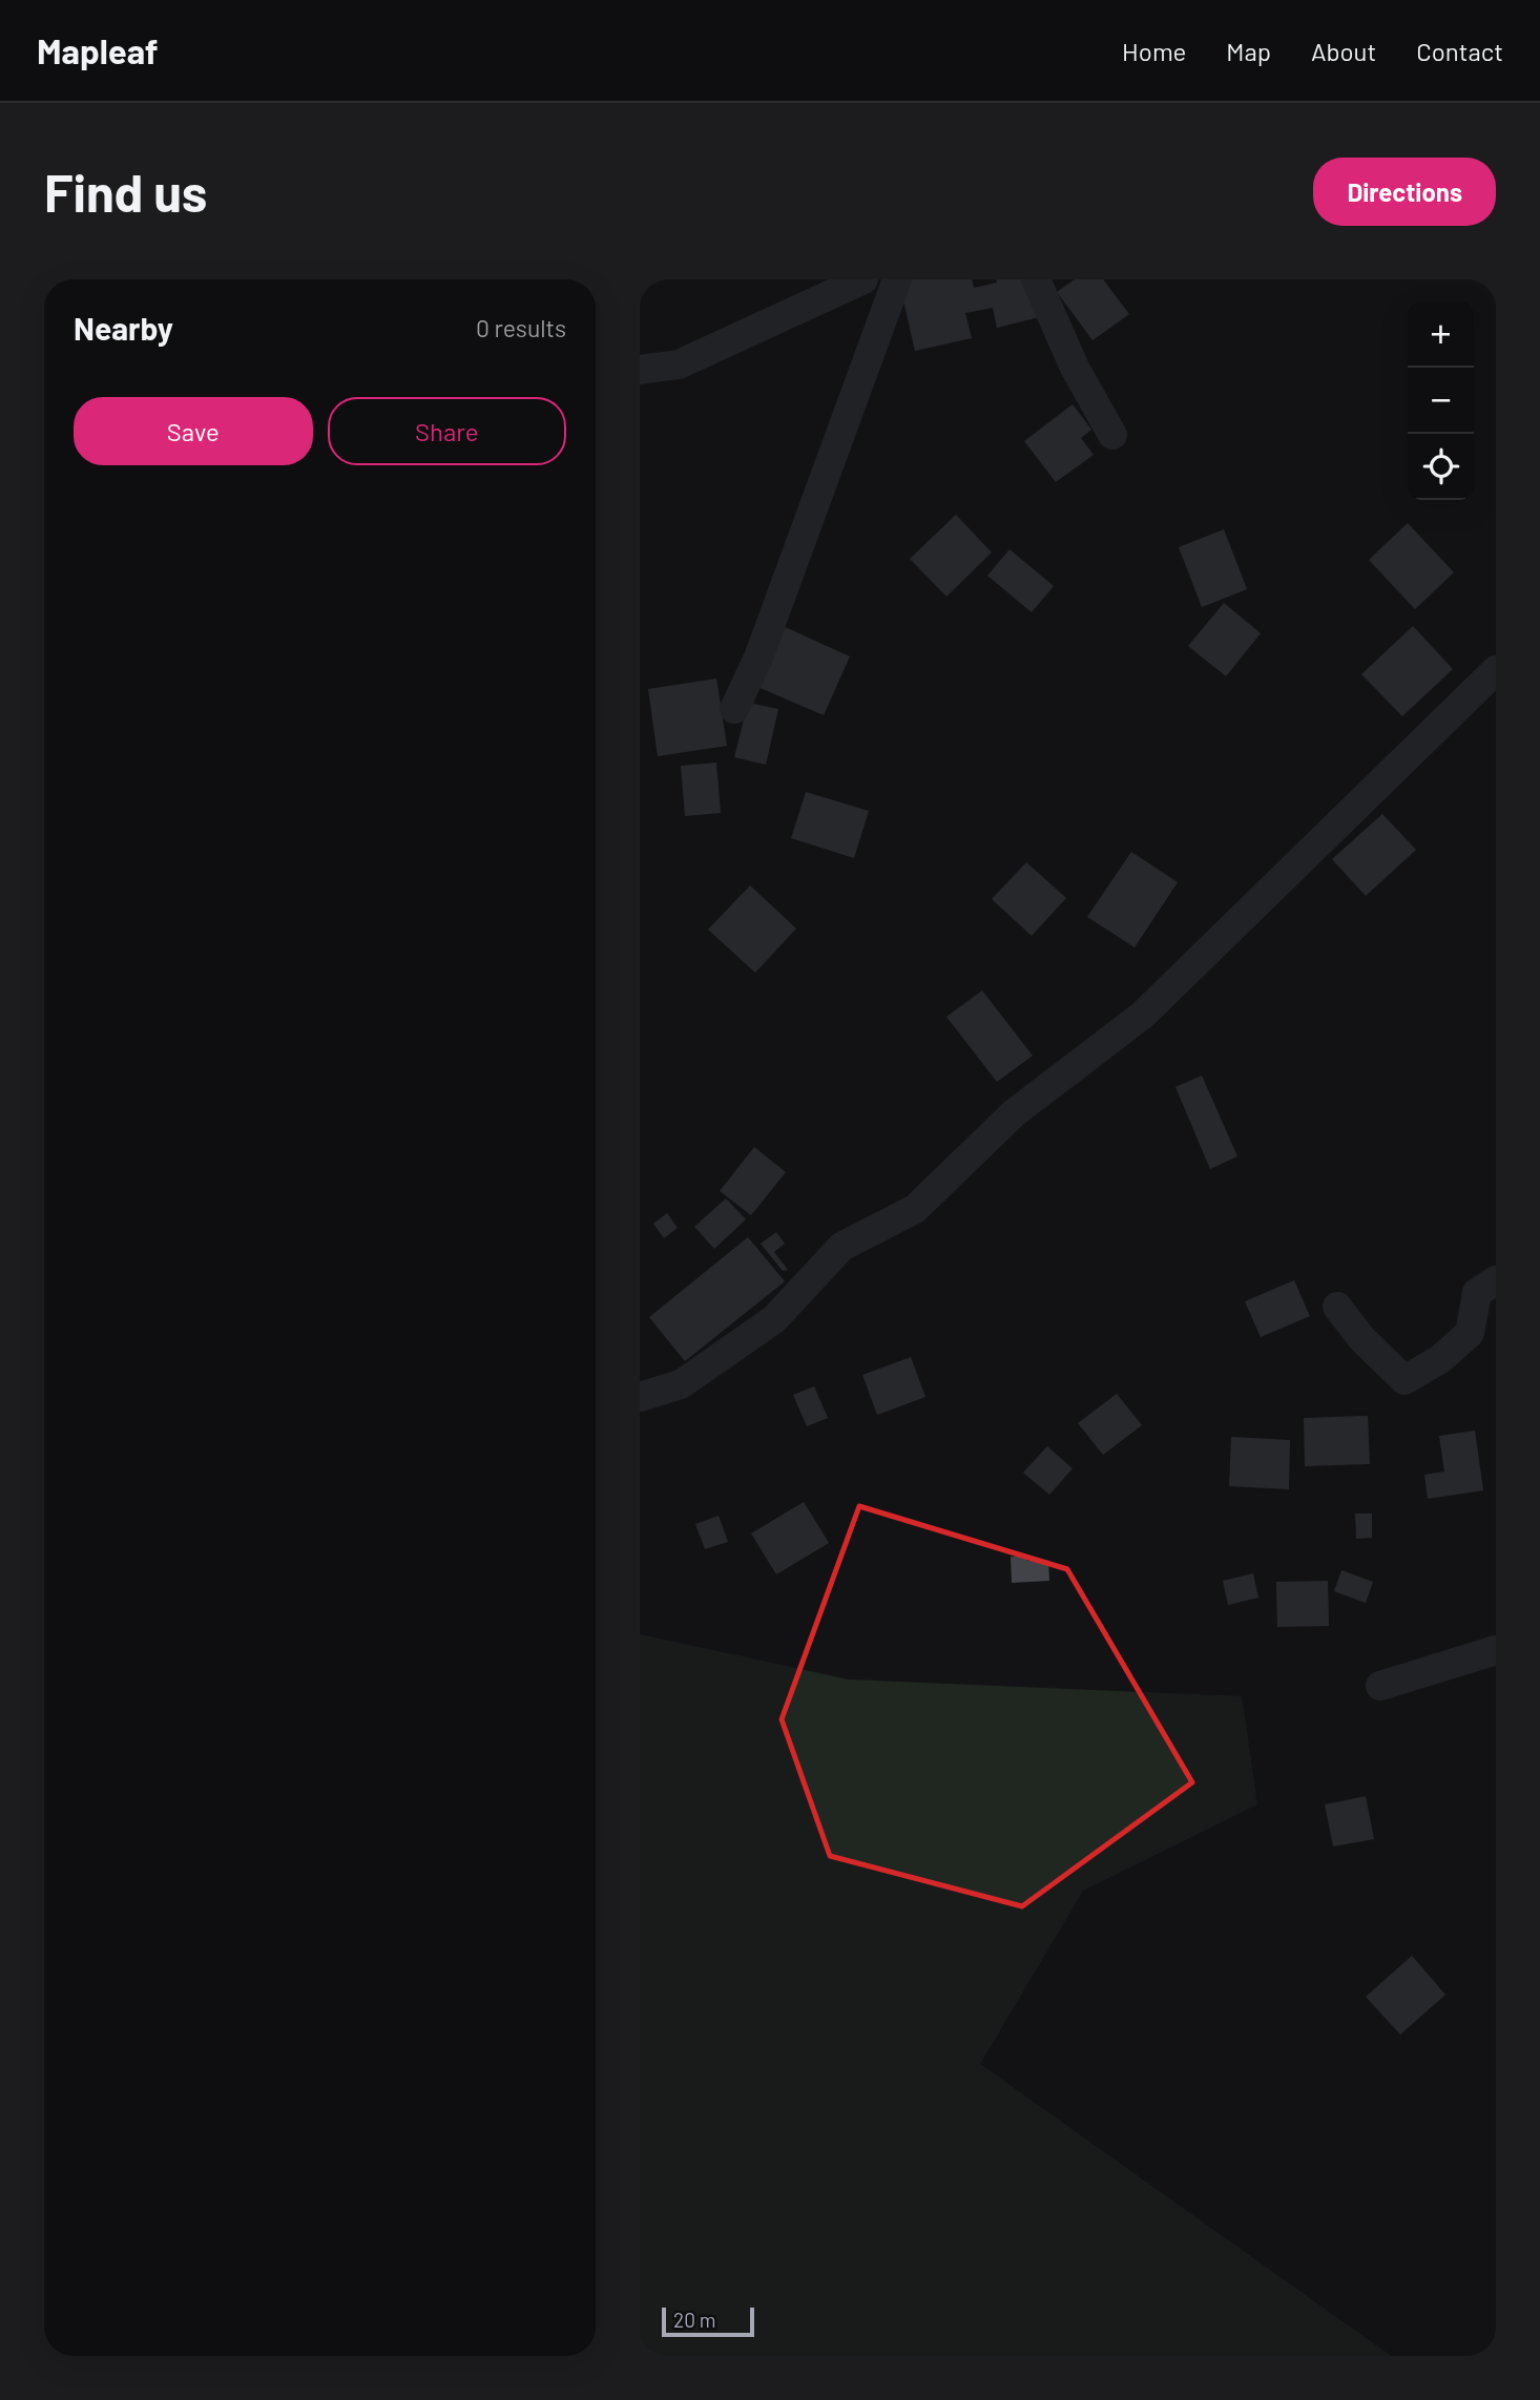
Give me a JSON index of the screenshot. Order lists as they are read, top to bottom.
{
  "scale_bar": "20 m",
  "page": {
    "header": "Mapleaf",
    "nav": [
      "Home",
      "Map",
      "About",
      "Contact"
    ],
    "buttons": [
      "Directions",
      ["Save", "Share"]
    ],
    "title": "Find us",
    "heading": ["Nearby", "0 results"],
    "map_buttons": ["+", "−"],
    "scale": "20 m"
  }
}
